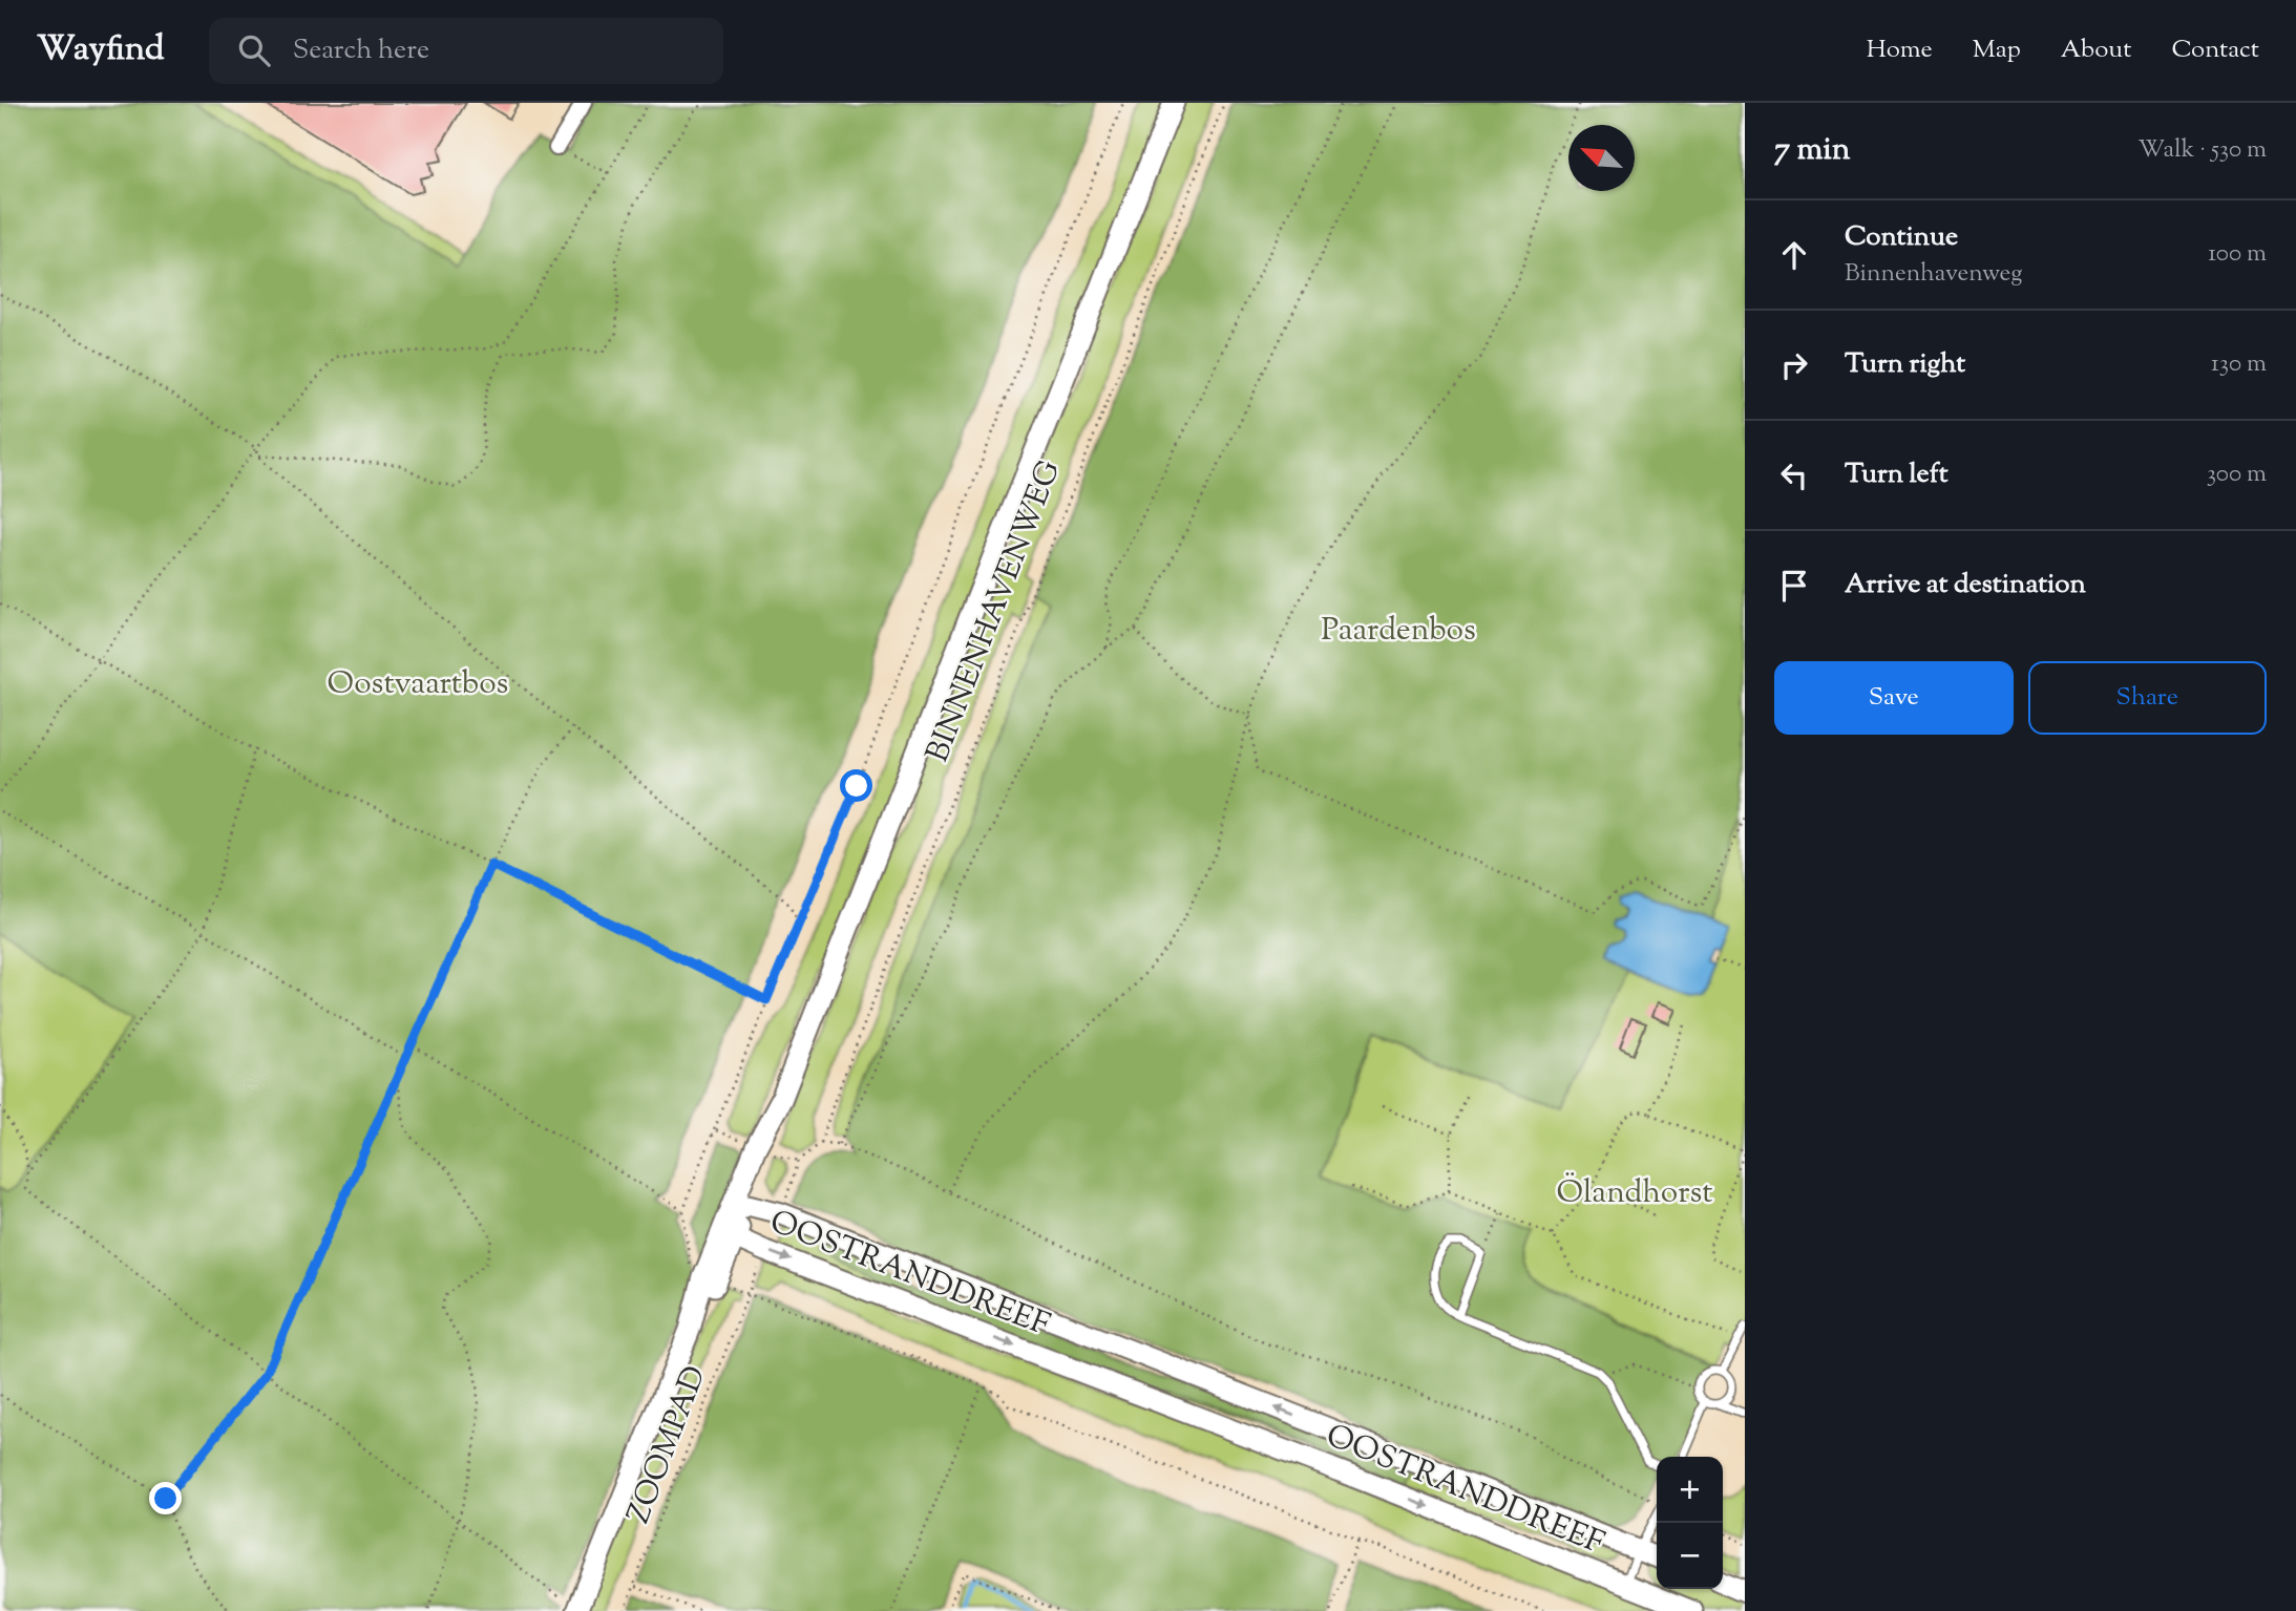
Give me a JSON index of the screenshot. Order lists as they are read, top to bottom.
{
  "streets": {
    "main road": ["BINNENHAVENWEG", "OOSTRANDDREEF"],
    "path": ["ZOOMPAD"]
  },
  "crossings": [
    ["BINNENHAVENWEG", "OOSTRANDDREEF"],
    ["OOSTRANDDREEF", "ZOOMPAD"]
  ],
  "parks": ["Paardenbos", "Oostvaartbos", "Ölandhorst"],
  "north": "top left",
  "page": {
    "header": "Wayfind",
    "search": "Search here",
    "nav": [
      "Home",
      "Map",
      "About",
      "Contact"
    ],
    "heading": ["7 min", "Walk · 530 m"],
    "list": [
      ["Continue", "Binnenhavenweg", "100 m"],
      ["Turn right", "130 m"],
      ["Turn left", "300 m"],
      "Arrive at destination"
    ],
    "buttons": ["Save", "Share"],
    "map_buttons": ["+", "−"]
  }
}
